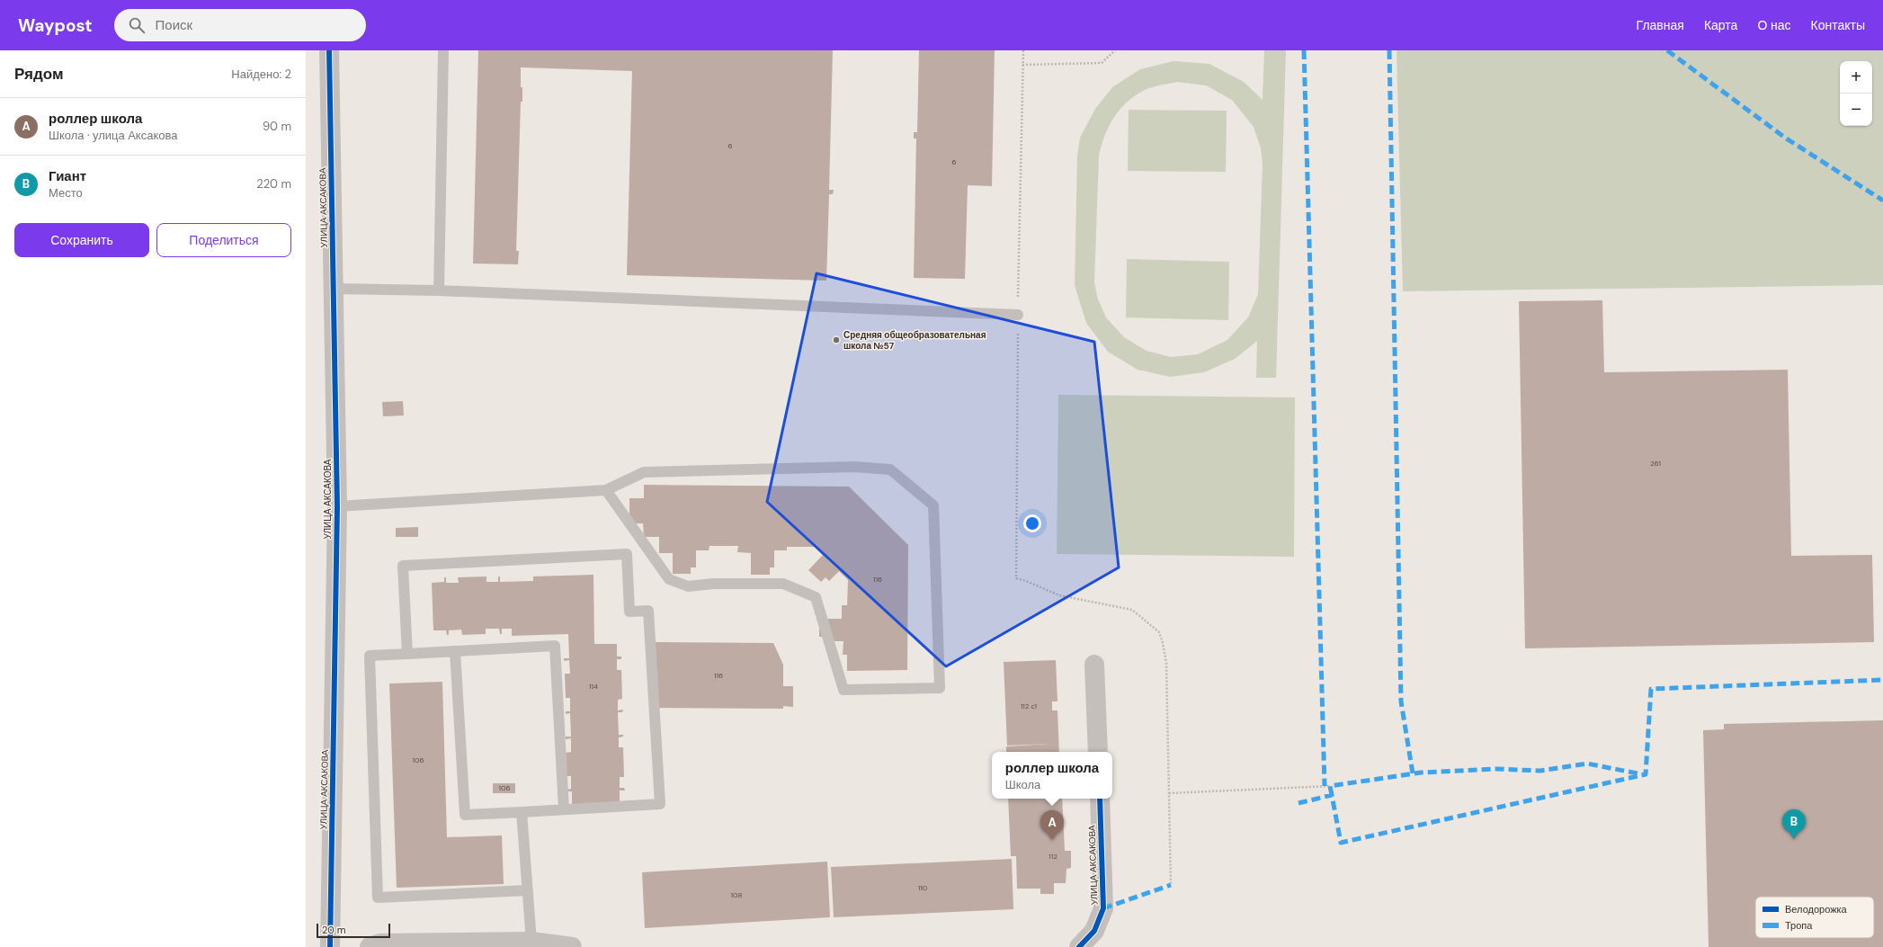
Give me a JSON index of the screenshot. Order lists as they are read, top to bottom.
{
  "streets": {
    "street": ["УЛИЦА АКСАКОВА"]
  },
  "places": ["Средняя общеобразовательная школа №57"],
  "house_numbers": [
    "6",
    "6",
    "261",
    "116",
    "116",
    "114",
    "112 с1",
    "106",
    "106",
    "112",
    "110",
    "108"
  ],
  "legend": ["Велодорожка", "Тропа"],
  "scale_bar": "20 m",
  "page": {
    "header": "Waypost",
    "search": "Поиск",
    "nav": [
      "Главная",
      "Карта",
      "О нас",
      "Контакты"
    ],
    "heading": ["Рядом", "Найдено: 2"],
    "map_buttons": ["+", "−"],
    "list": [
      {
        "mark": "A",
        "name": "роллер школа",
        "note": "Школа · улица Аксакова",
        "value": "90 m"
      },
      {
        "mark": "B",
        "name": "Гиант",
        "note": "Место",
        "value": "220 m"
      }
    ],
    "buttons": ["Сохранить", "Поделиться"],
    "popup": ["роллер школа", "Школа"],
    "pins": ["B", "A"],
    "scale": "20 m"
  }
}
